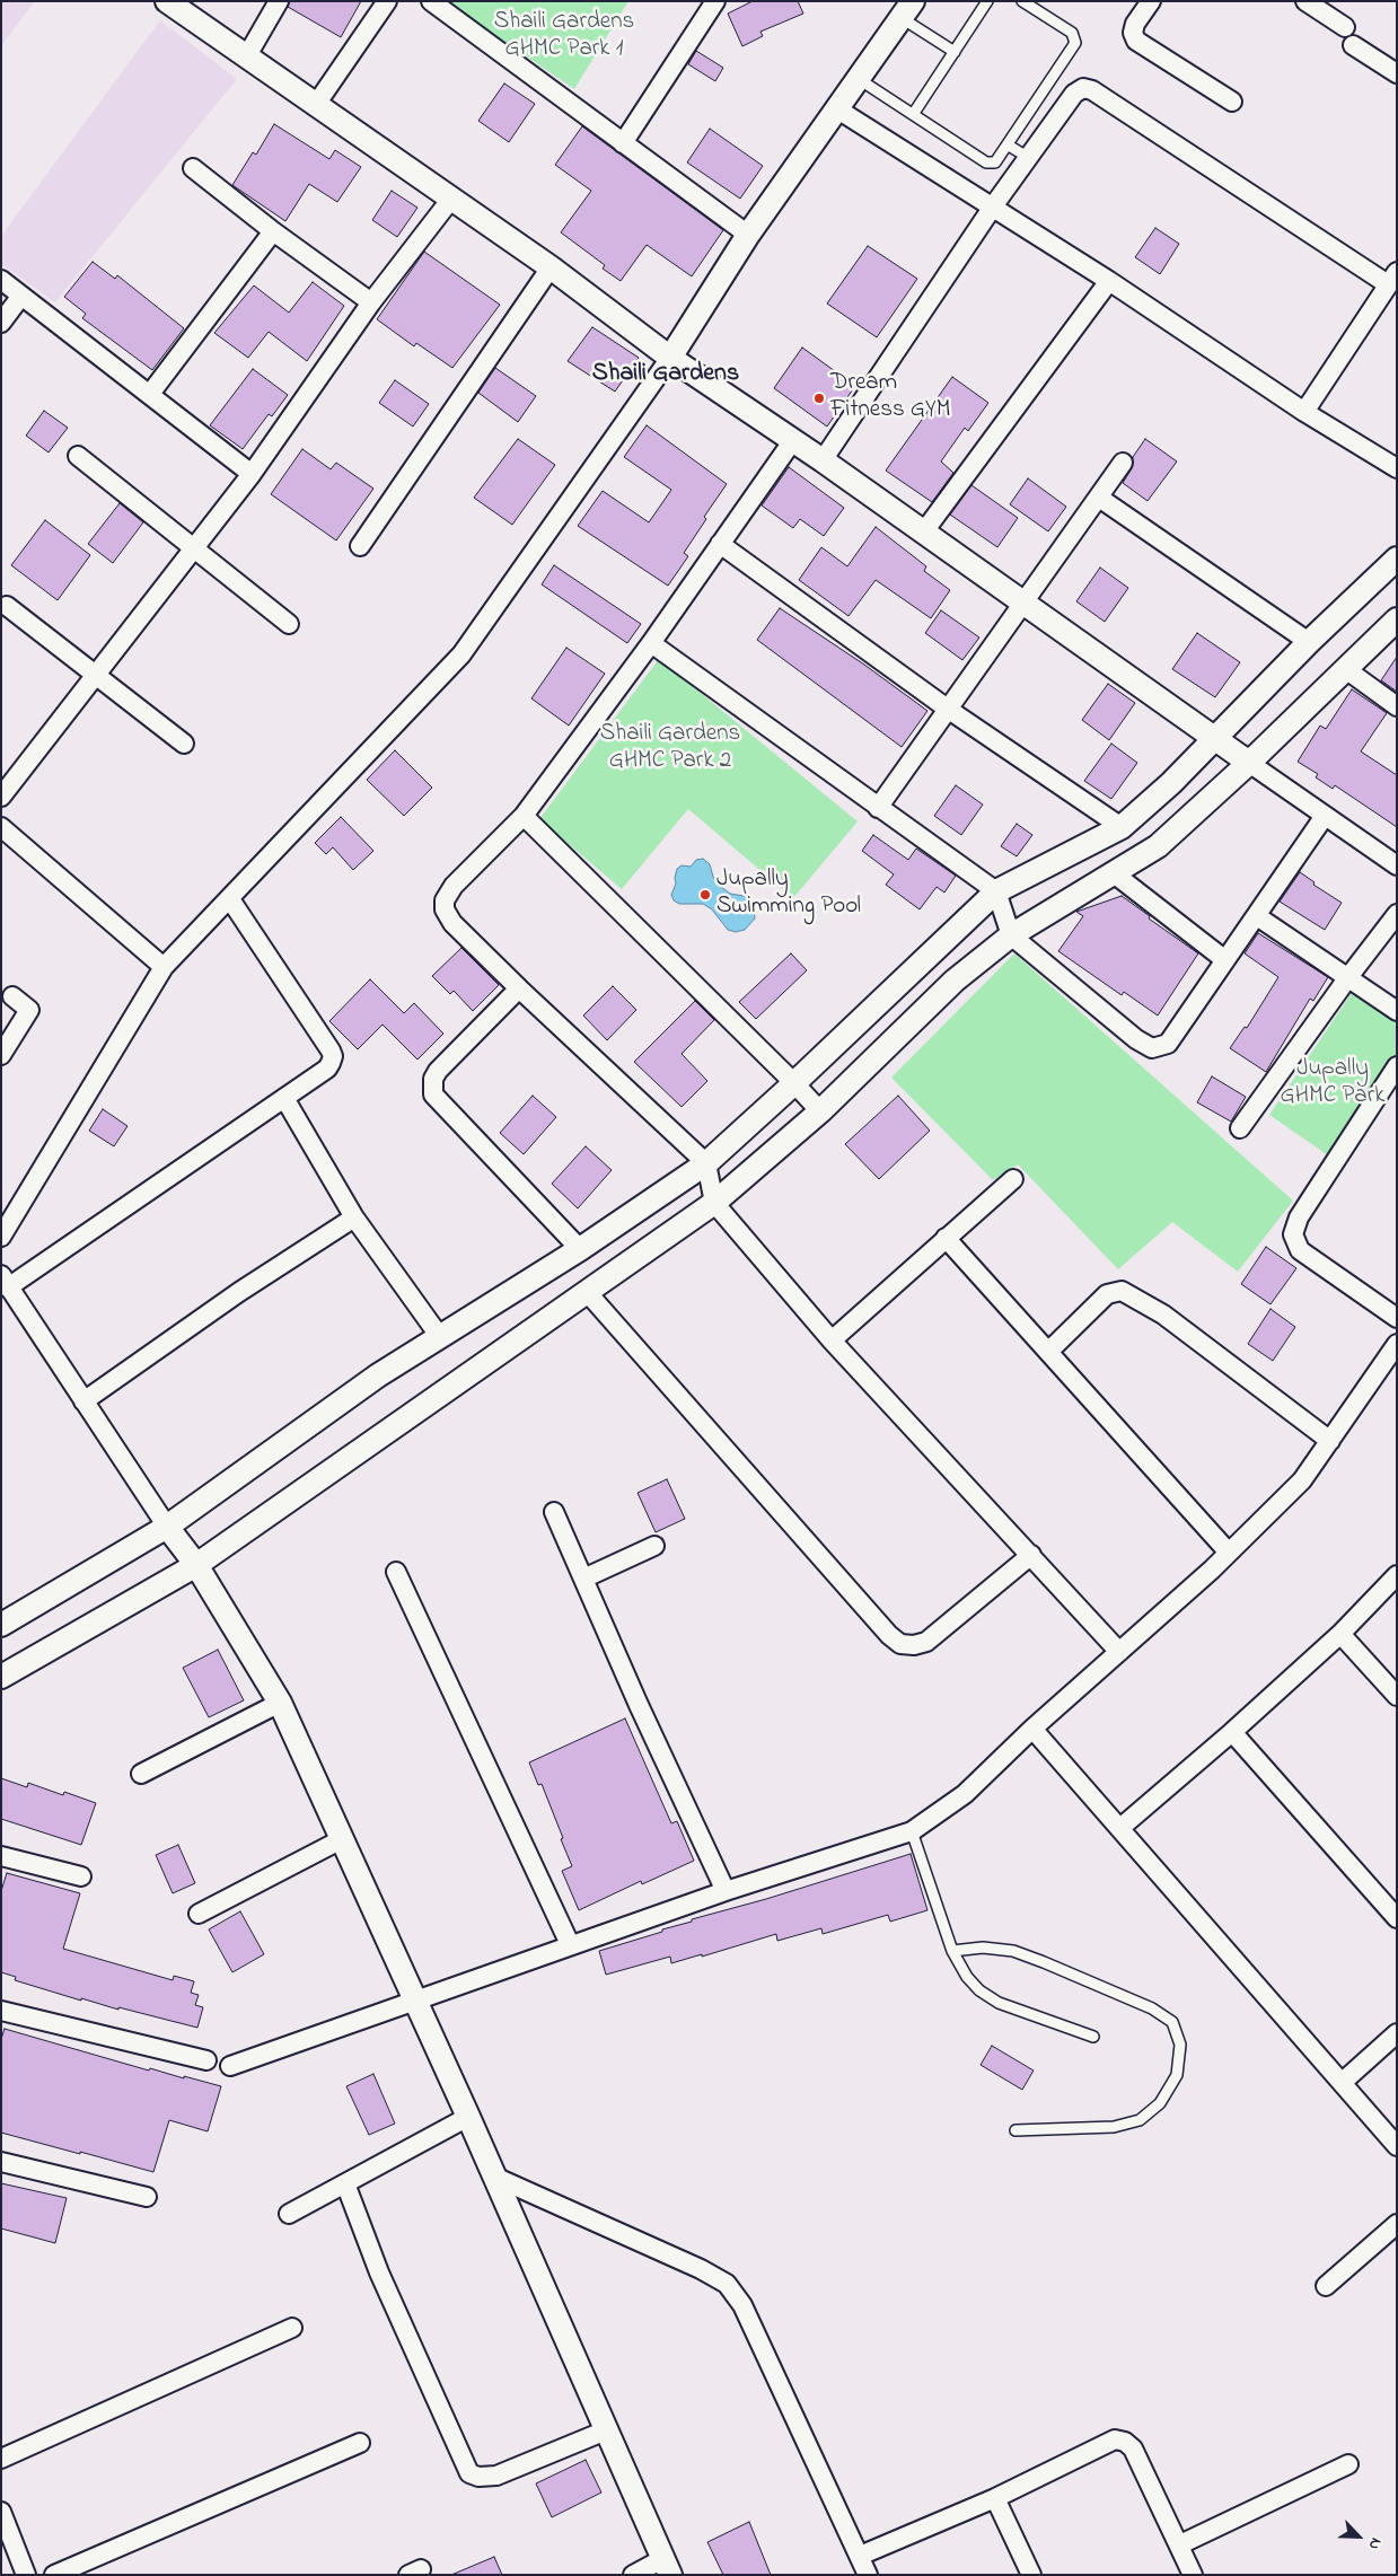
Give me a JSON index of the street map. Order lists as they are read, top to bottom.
{
  "districts": ["Shaili Gardens"],
  "parks": ["Shaili Gardens GHMC Park 1", "Shaili Gardens GHMC Park 2", "Jupally GHMC Park"],
  "places": ["Dream Fitness GYM", "Jupally Swimming Pool"],
  "north": "bottom right"
}
